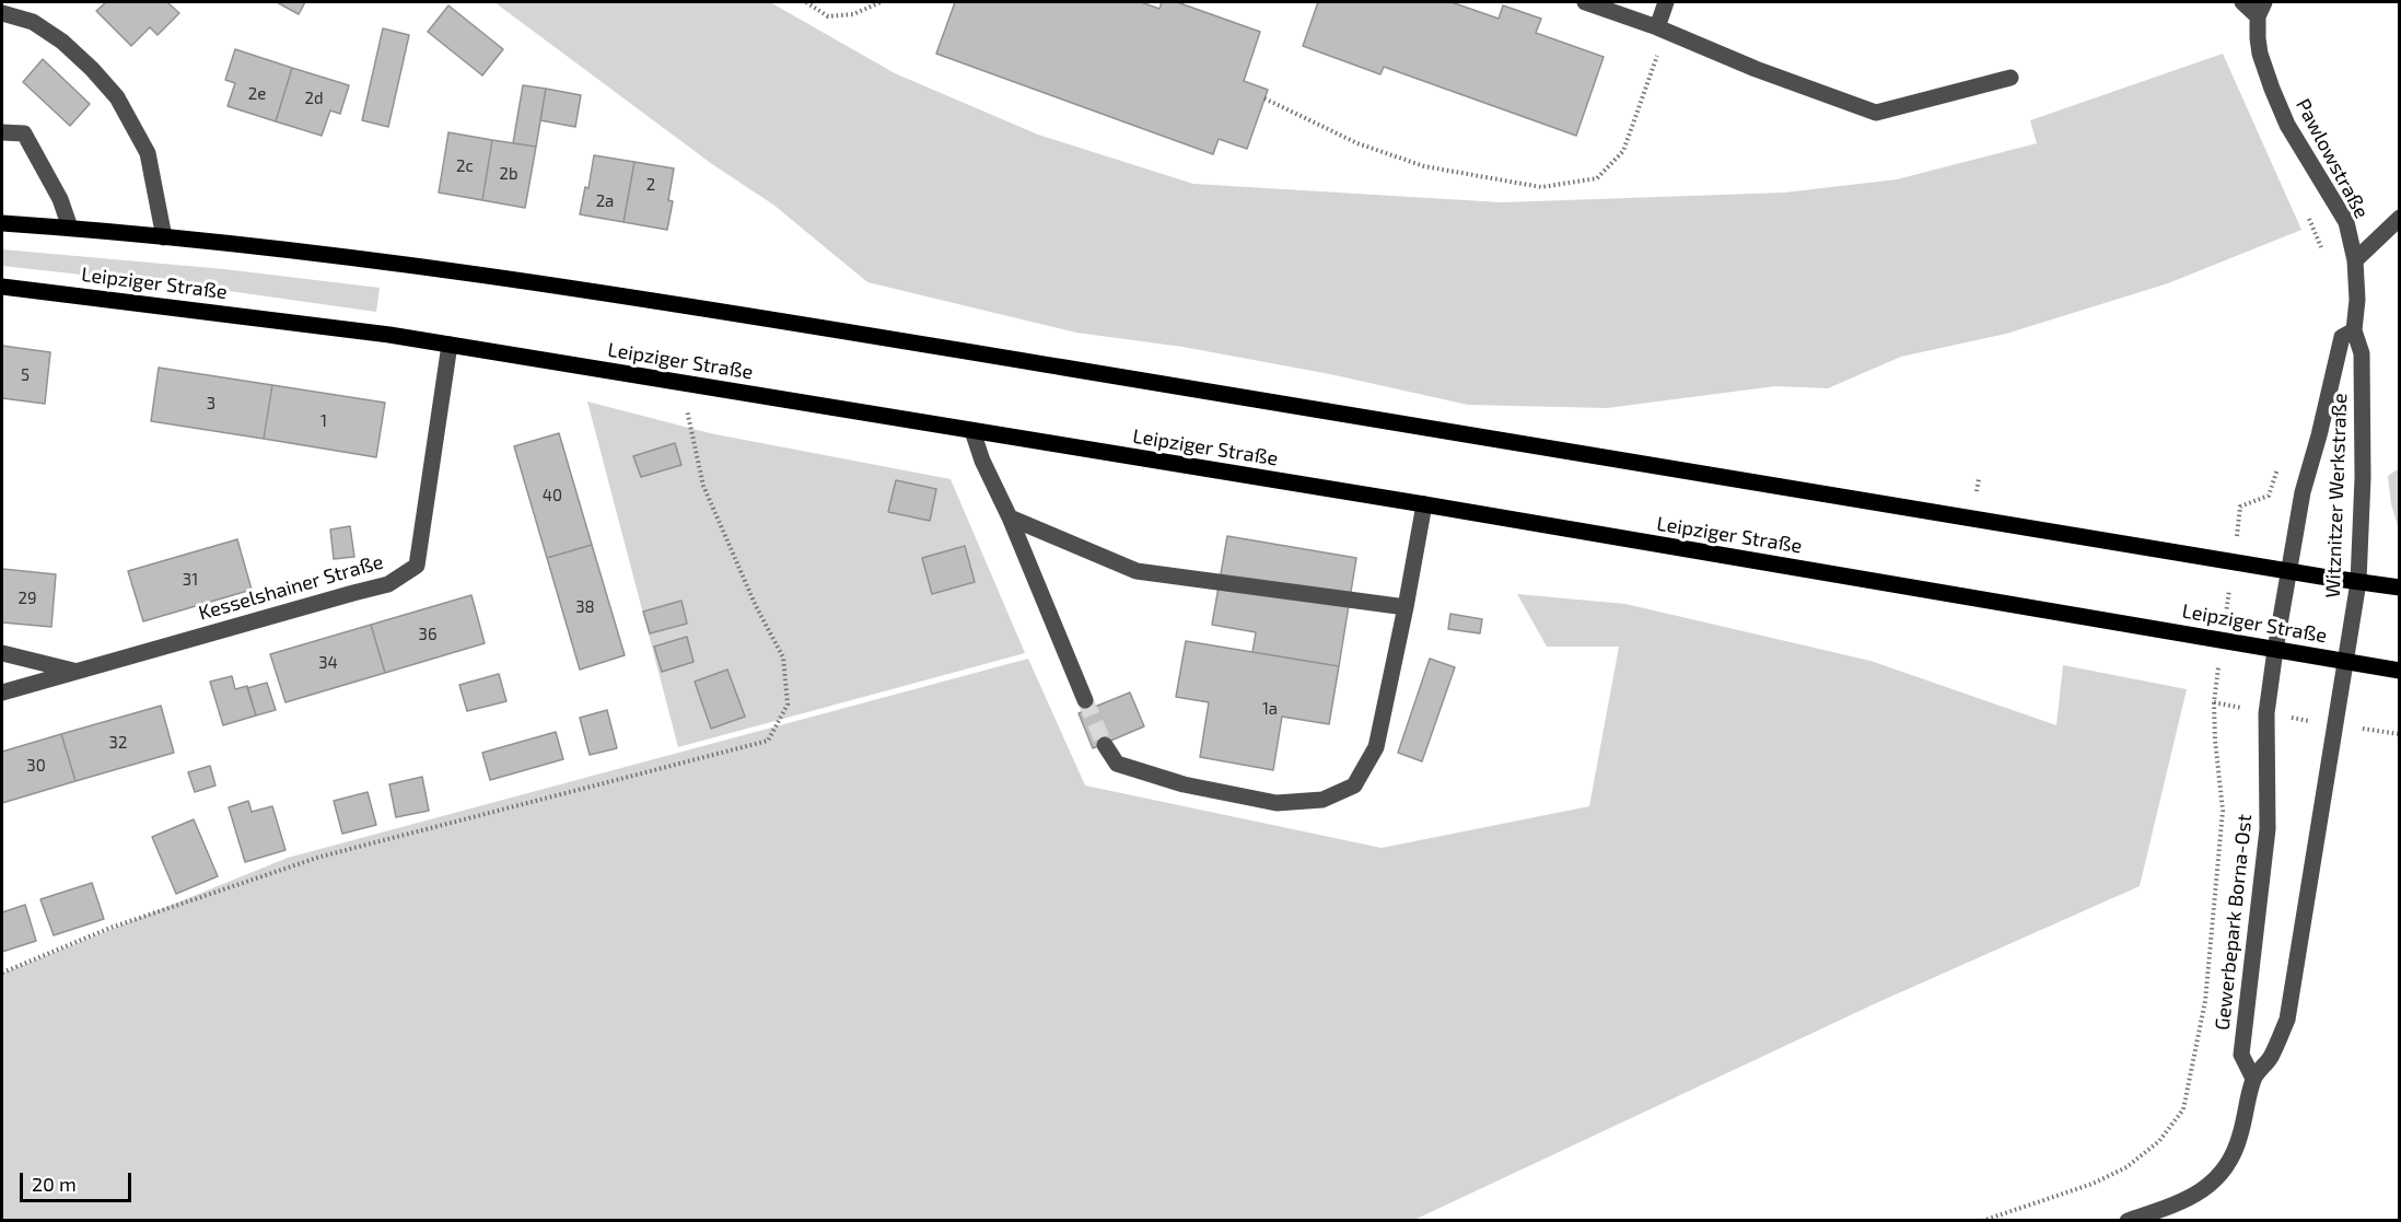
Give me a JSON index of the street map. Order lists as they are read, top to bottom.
{
  "streets": {
    "main road": ["Leipziger Straße"],
    "street": [
      "Pawlowstraße",
      "Witznitzer Werkstraße",
      "Kesselshainer Straße",
      "Gewerbepark Borna-Ost"
    ]
  },
  "crossings": [
    ["Pawlowstraße", "Witznitzer Werkstraße"],
    ["Leipziger Straße", "Witznitzer Werkstraße"],
    ["Leipziger Straße", "Kesselshainer Straße"],
    ["Leipziger Straße", "Gewerbepark Borna-Ost"],
    ["Witznitzer Werkstraße", "Gewerbepark Borna-Ost"]
  ],
  "house_numbers": [
    "2e",
    "2d",
    "2c",
    "2b",
    "2",
    "2a",
    "5",
    "3",
    "1",
    "40",
    "31",
    "29",
    "38",
    "36",
    "34",
    "1a",
    "32",
    "30"
  ],
  "scale_bar": "20 m"
}
